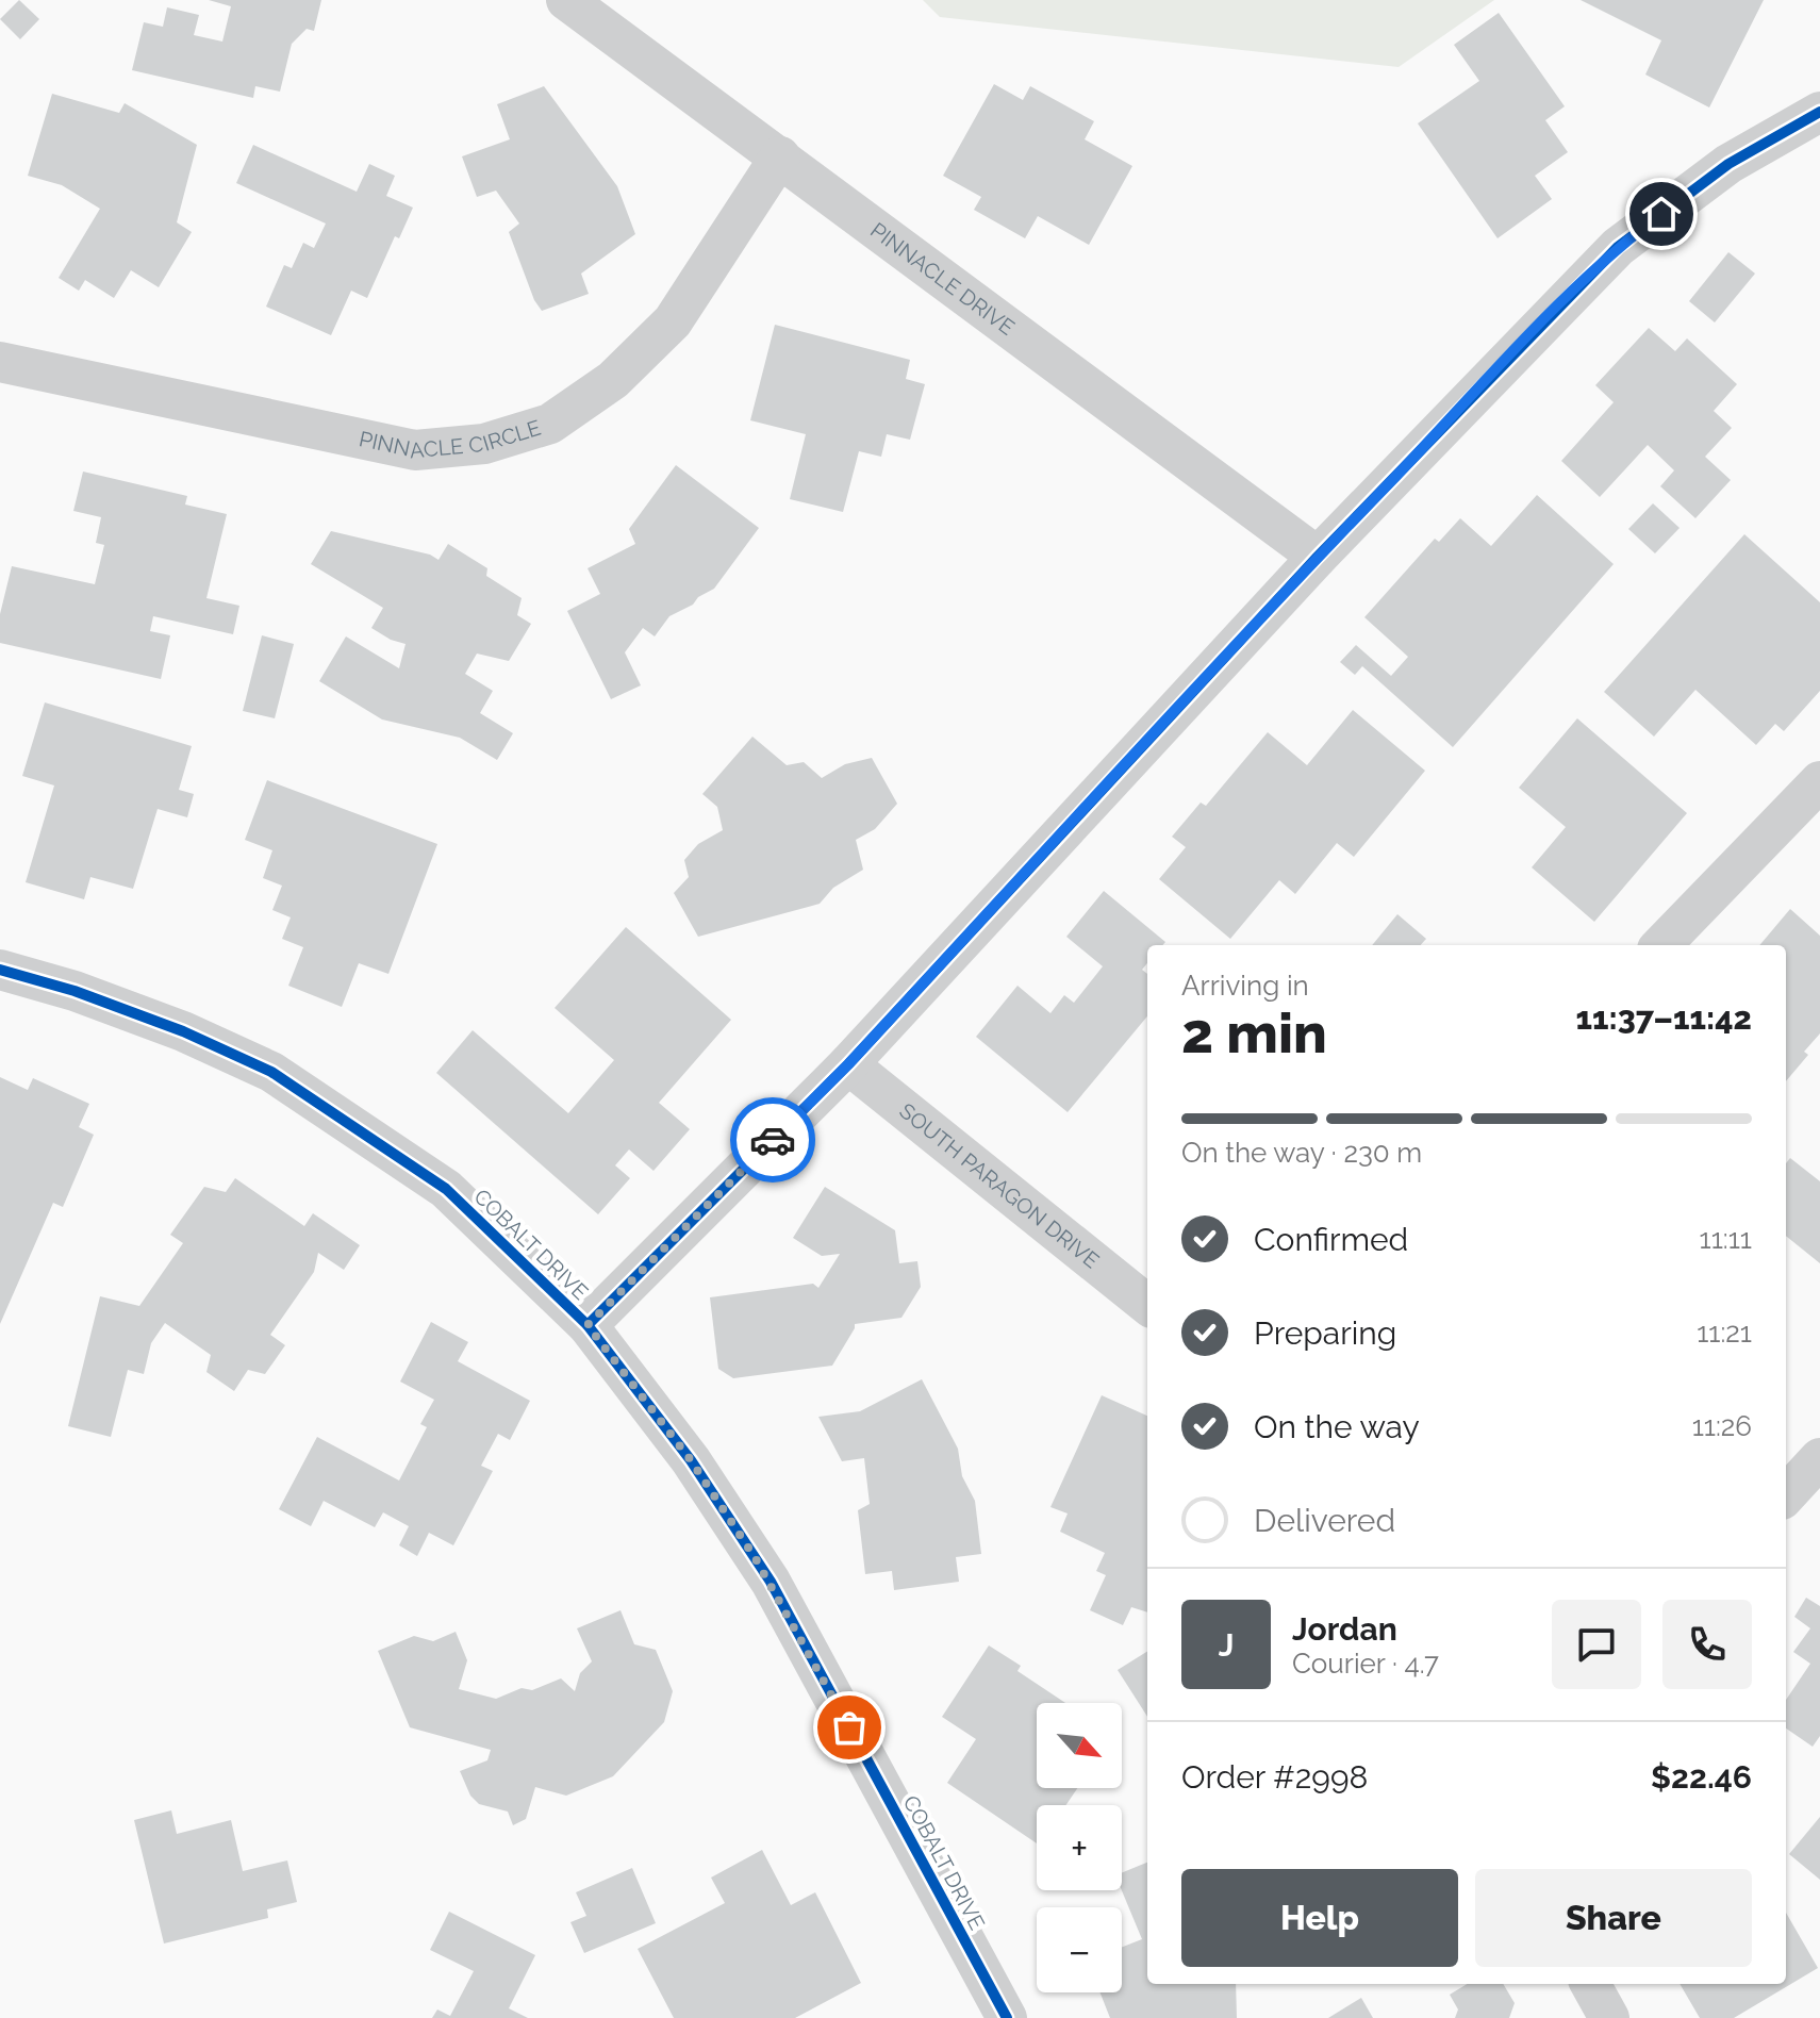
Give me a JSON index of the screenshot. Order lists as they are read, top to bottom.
{
  "streets": {
    "street": [
      "PINNACLE DRIVE",
      "PINNACLE CIRCLE",
      "SOUTH PARAGON DRIVE",
      "COBALT DRIVE"
    ]
  },
  "crossings": [
    ["PINNACLE DRIVE", "PINNACLE CIRCLE"]
  ],
  "north": "bottom right",
  "page": {
    "heading": ["2 min", "Arriving in", "11:37–11:42"],
    "panel": [
      "Jordan",
      "Courier · 4.7",
      "Order #2998",
      "$22.46"
    ],
    "bar": "On the way · 230 m",
    "list": [
      ["Confirmed", "11:11"],
      ["Preparing", "11:21"],
      ["On the way", "11:26"],
      "Delivered"
    ],
    "round": "J",
    "map_buttons": ["+", "−"],
    "buttons": ["Help", "Share"]
  }
}
